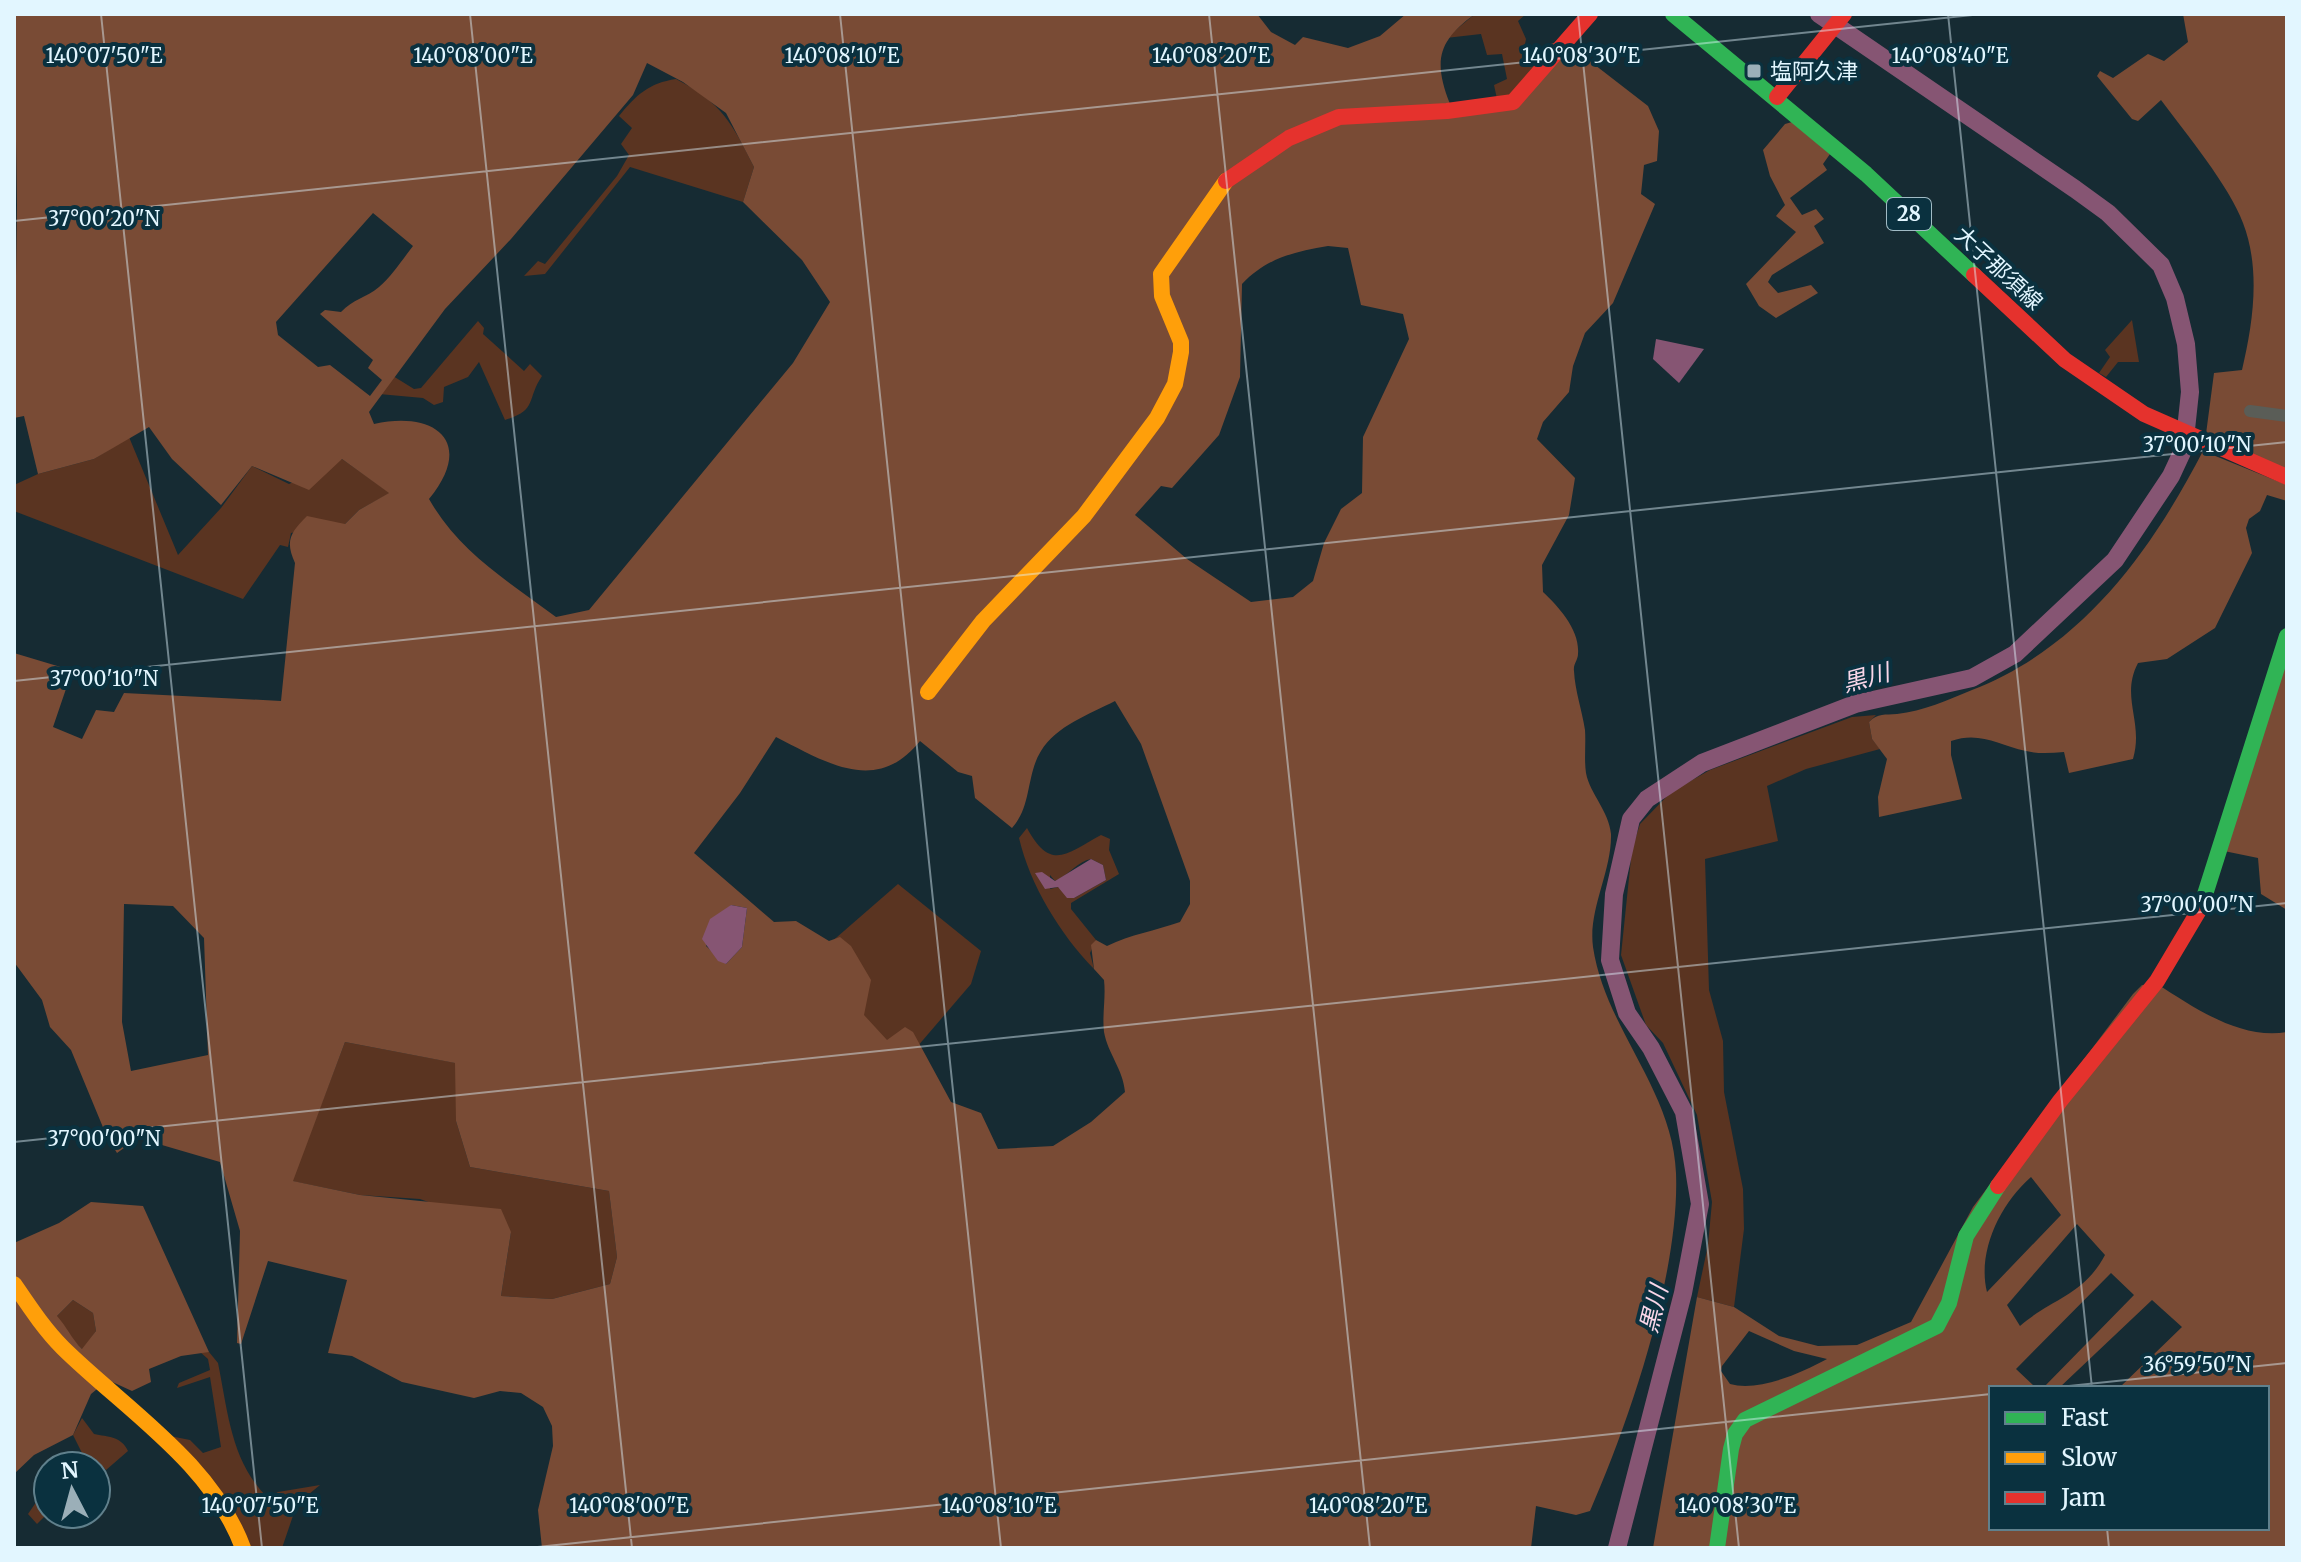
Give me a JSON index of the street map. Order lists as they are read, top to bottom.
{
  "streets": {
    "street": ["28", "大子那須線"]
  },
  "water": ["黒川"],
  "places": {
    "transit": ["塩阿久津"]
  },
  "legend": ["Fast", "Slow", "Jam"],
  "north": "top",
  "coordinates": [
    "140°07'50\"E",
    "140°08'00\"E",
    "140°08'10\"E",
    "140°08'20\"E",
    "140°08'30\"E",
    "140°08'40\"E",
    "37°00'20\"N",
    "37°00'10\"N",
    "37°00'00\"N",
    "36°59'50\"N"
  ]
}
